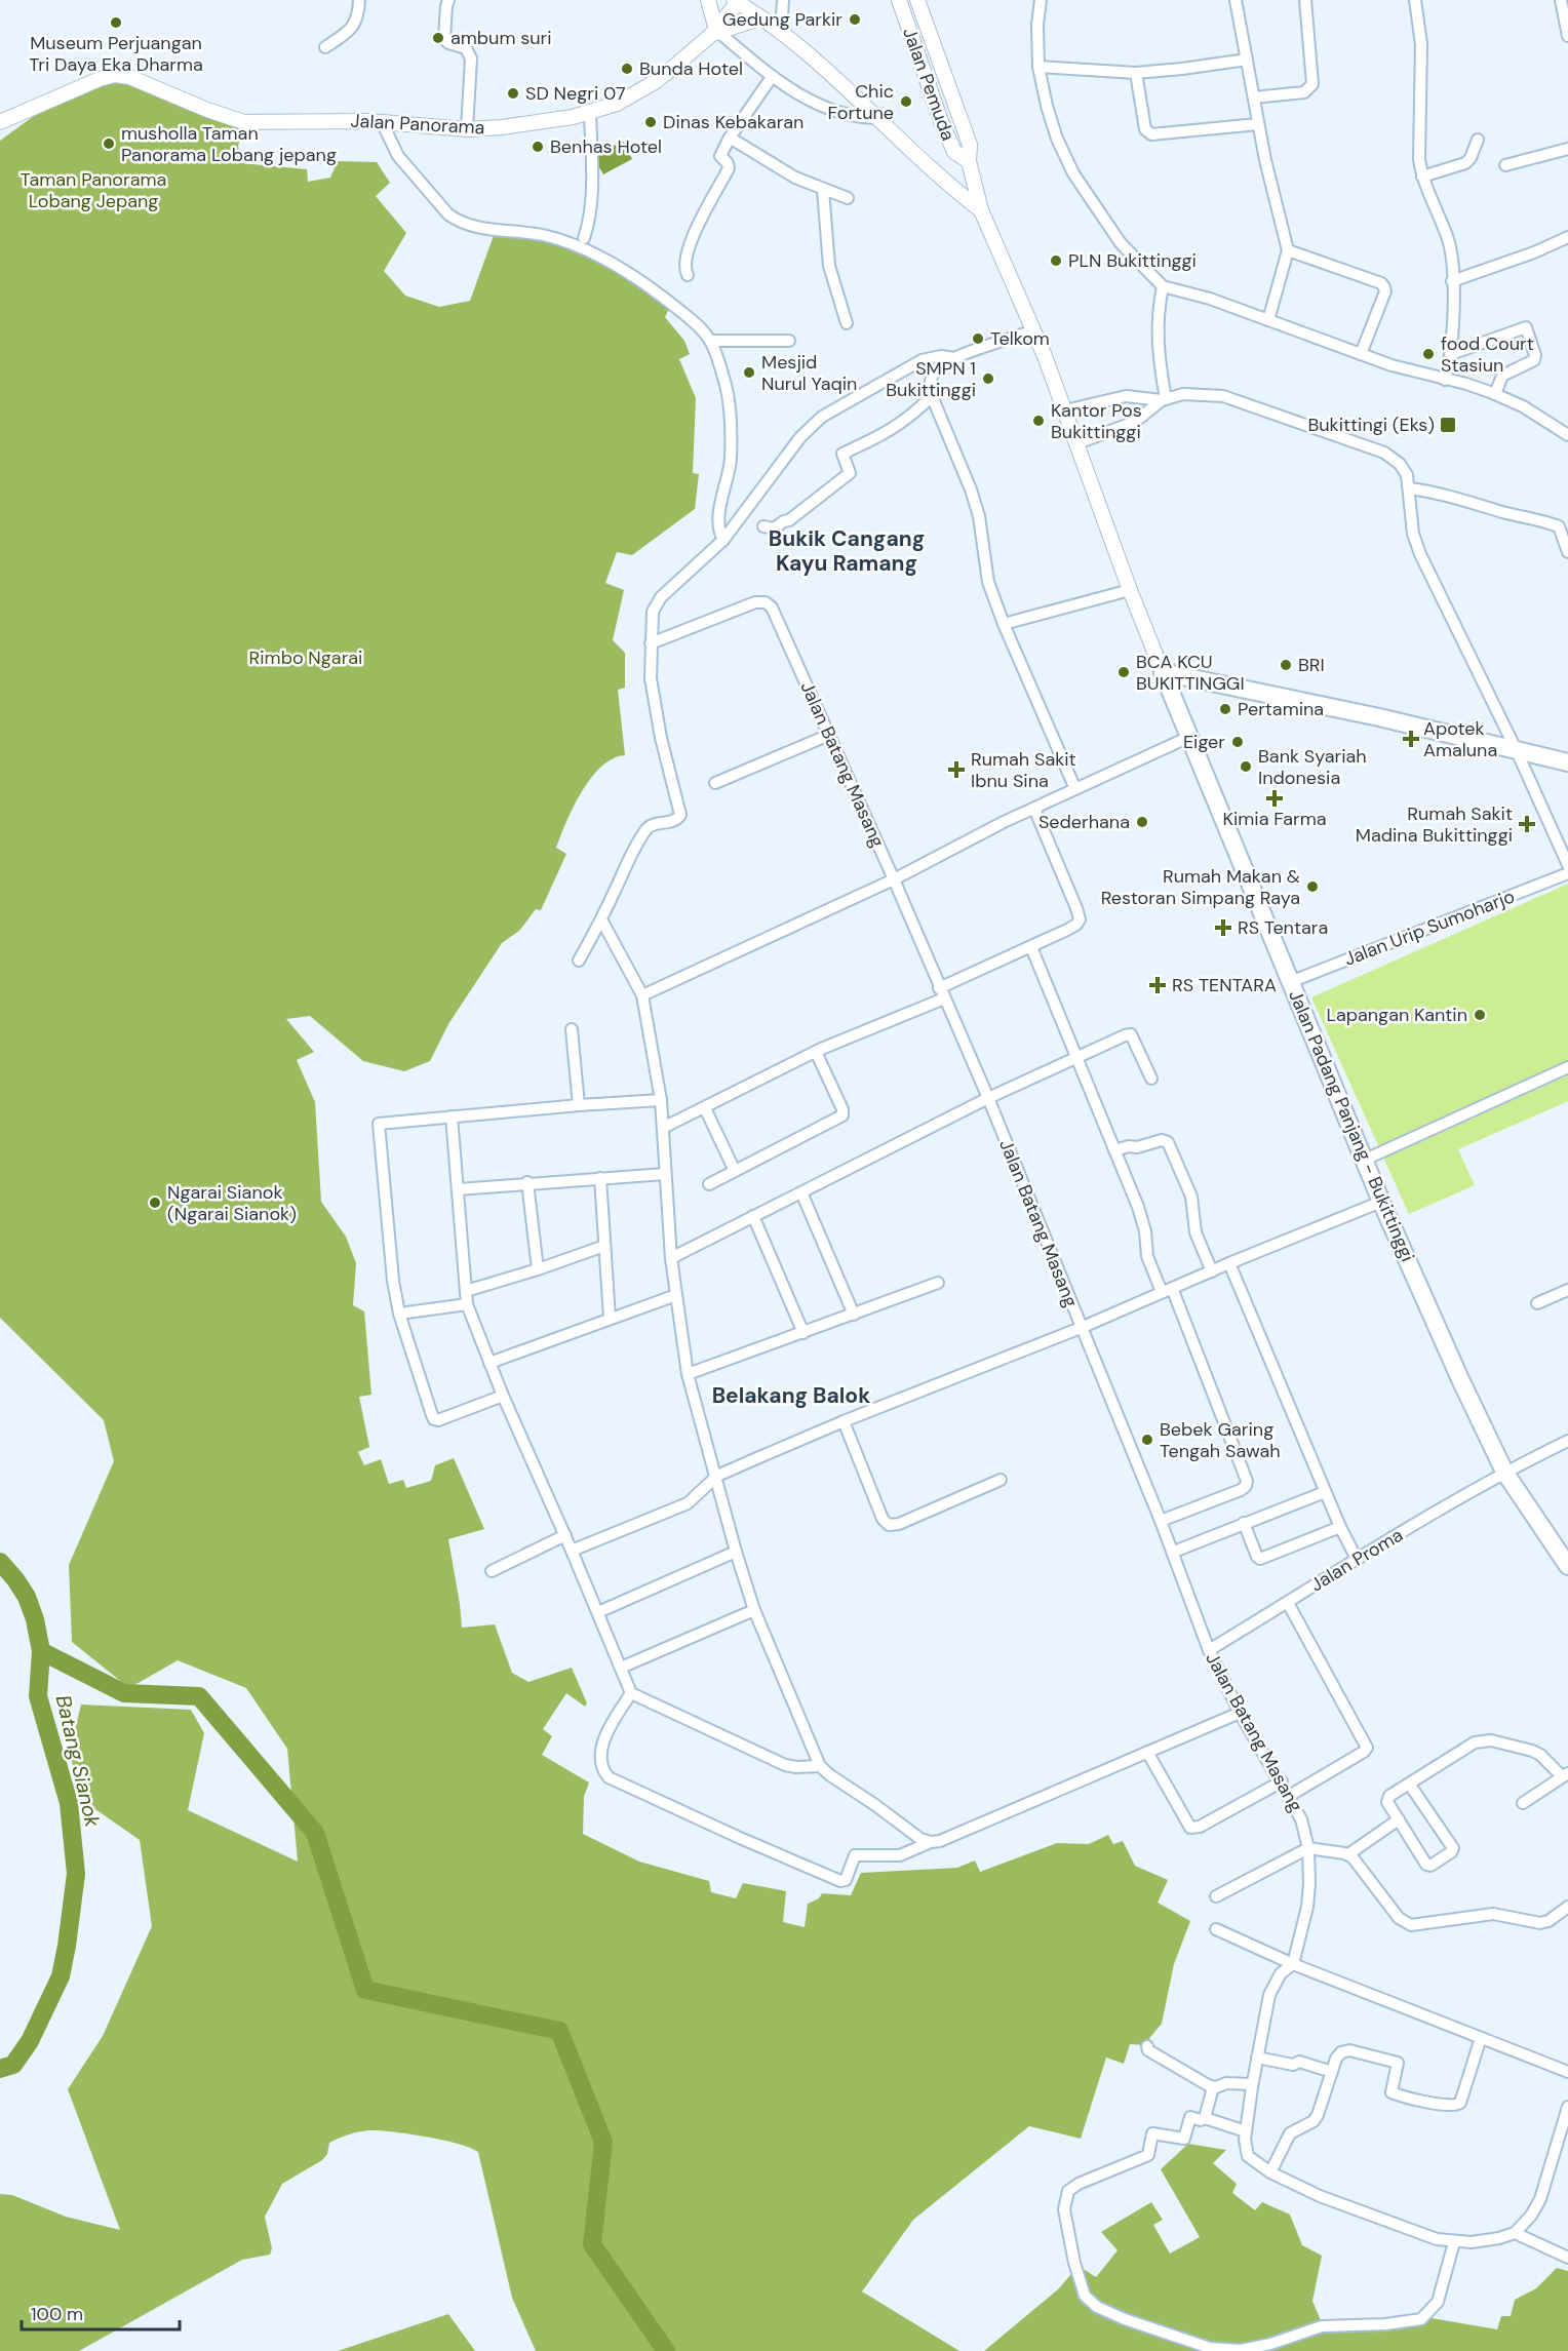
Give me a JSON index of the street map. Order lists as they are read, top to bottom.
{
  "streets": {
    "highway": ["Jalan Padang Panjang - Bukittinggi"],
    "main road": ["Jalan Pemuda", "Jalan Panorama"],
    "street": ["Jalan Batang Masang", "Jalan Urip Sumoharjo", "Jalan Proma"]
  },
  "crossings": [
    ["Jalan Pemuda", "Jalan Padang Panjang - Bukittinggi"],
    ["Jalan Batang Masang", "Jalan Proma"],
    ["Jalan Urip Sumoharjo", "Jalan Padang Panjang - Bukittinggi"],
    ["Jalan Padang Panjang - Bukittinggi", "Jalan Proma"]
  ],
  "districts": ["Bukik Cangang Kayu Ramang", "Belakang Balok"],
  "water": ["Batang Sianok"],
  "parks": ["Taman Panorama Lobang Jepang", "Rimbo Ngarai"],
  "places": {
    "other": [
      "Gedung Parkir",
      "Museum Perjuangan Tri Daya Eka Dharma",
      "ambum suri",
      "Bunda Hotel",
      "SD Negri 07",
      "Chic Fortune",
      "Dinas Kebakaran",
      "musholla Taman Panorama Lobang jepang",
      "Benhas Hotel",
      "PLN Bukittinggi",
      "Telkom",
      "food Court Stasiun",
      "Mesjid Nurul Yaqin",
      "SMPN 1 Bukittinggi",
      "Kantor Pos Bukittinggi",
      "BRI",
      "BCA KCU BUKITTINGGI",
      "Pertamina",
      "Eiger",
      "Bank Syariah Indonesia",
      "Sederhana",
      "Rumah Makan & Restoran Simpang Raya",
      "Lapangan Kantin",
      "Ngarai Sianok (Ngarai Sianok)",
      "Bebek Garing Tengah Sawah"
    ],
    "transit": ["Bukittingi (Eks)"],
    "health": [
      "Apotek Amaluna",
      "Rumah Sakit Ibnu Sina",
      "Kimia Farma",
      "Rumah Sakit Madina Bukittinggi",
      "RS Tentara",
      "RS TENTARA"
    ]
  },
  "scale_bar": "100 m"
}
